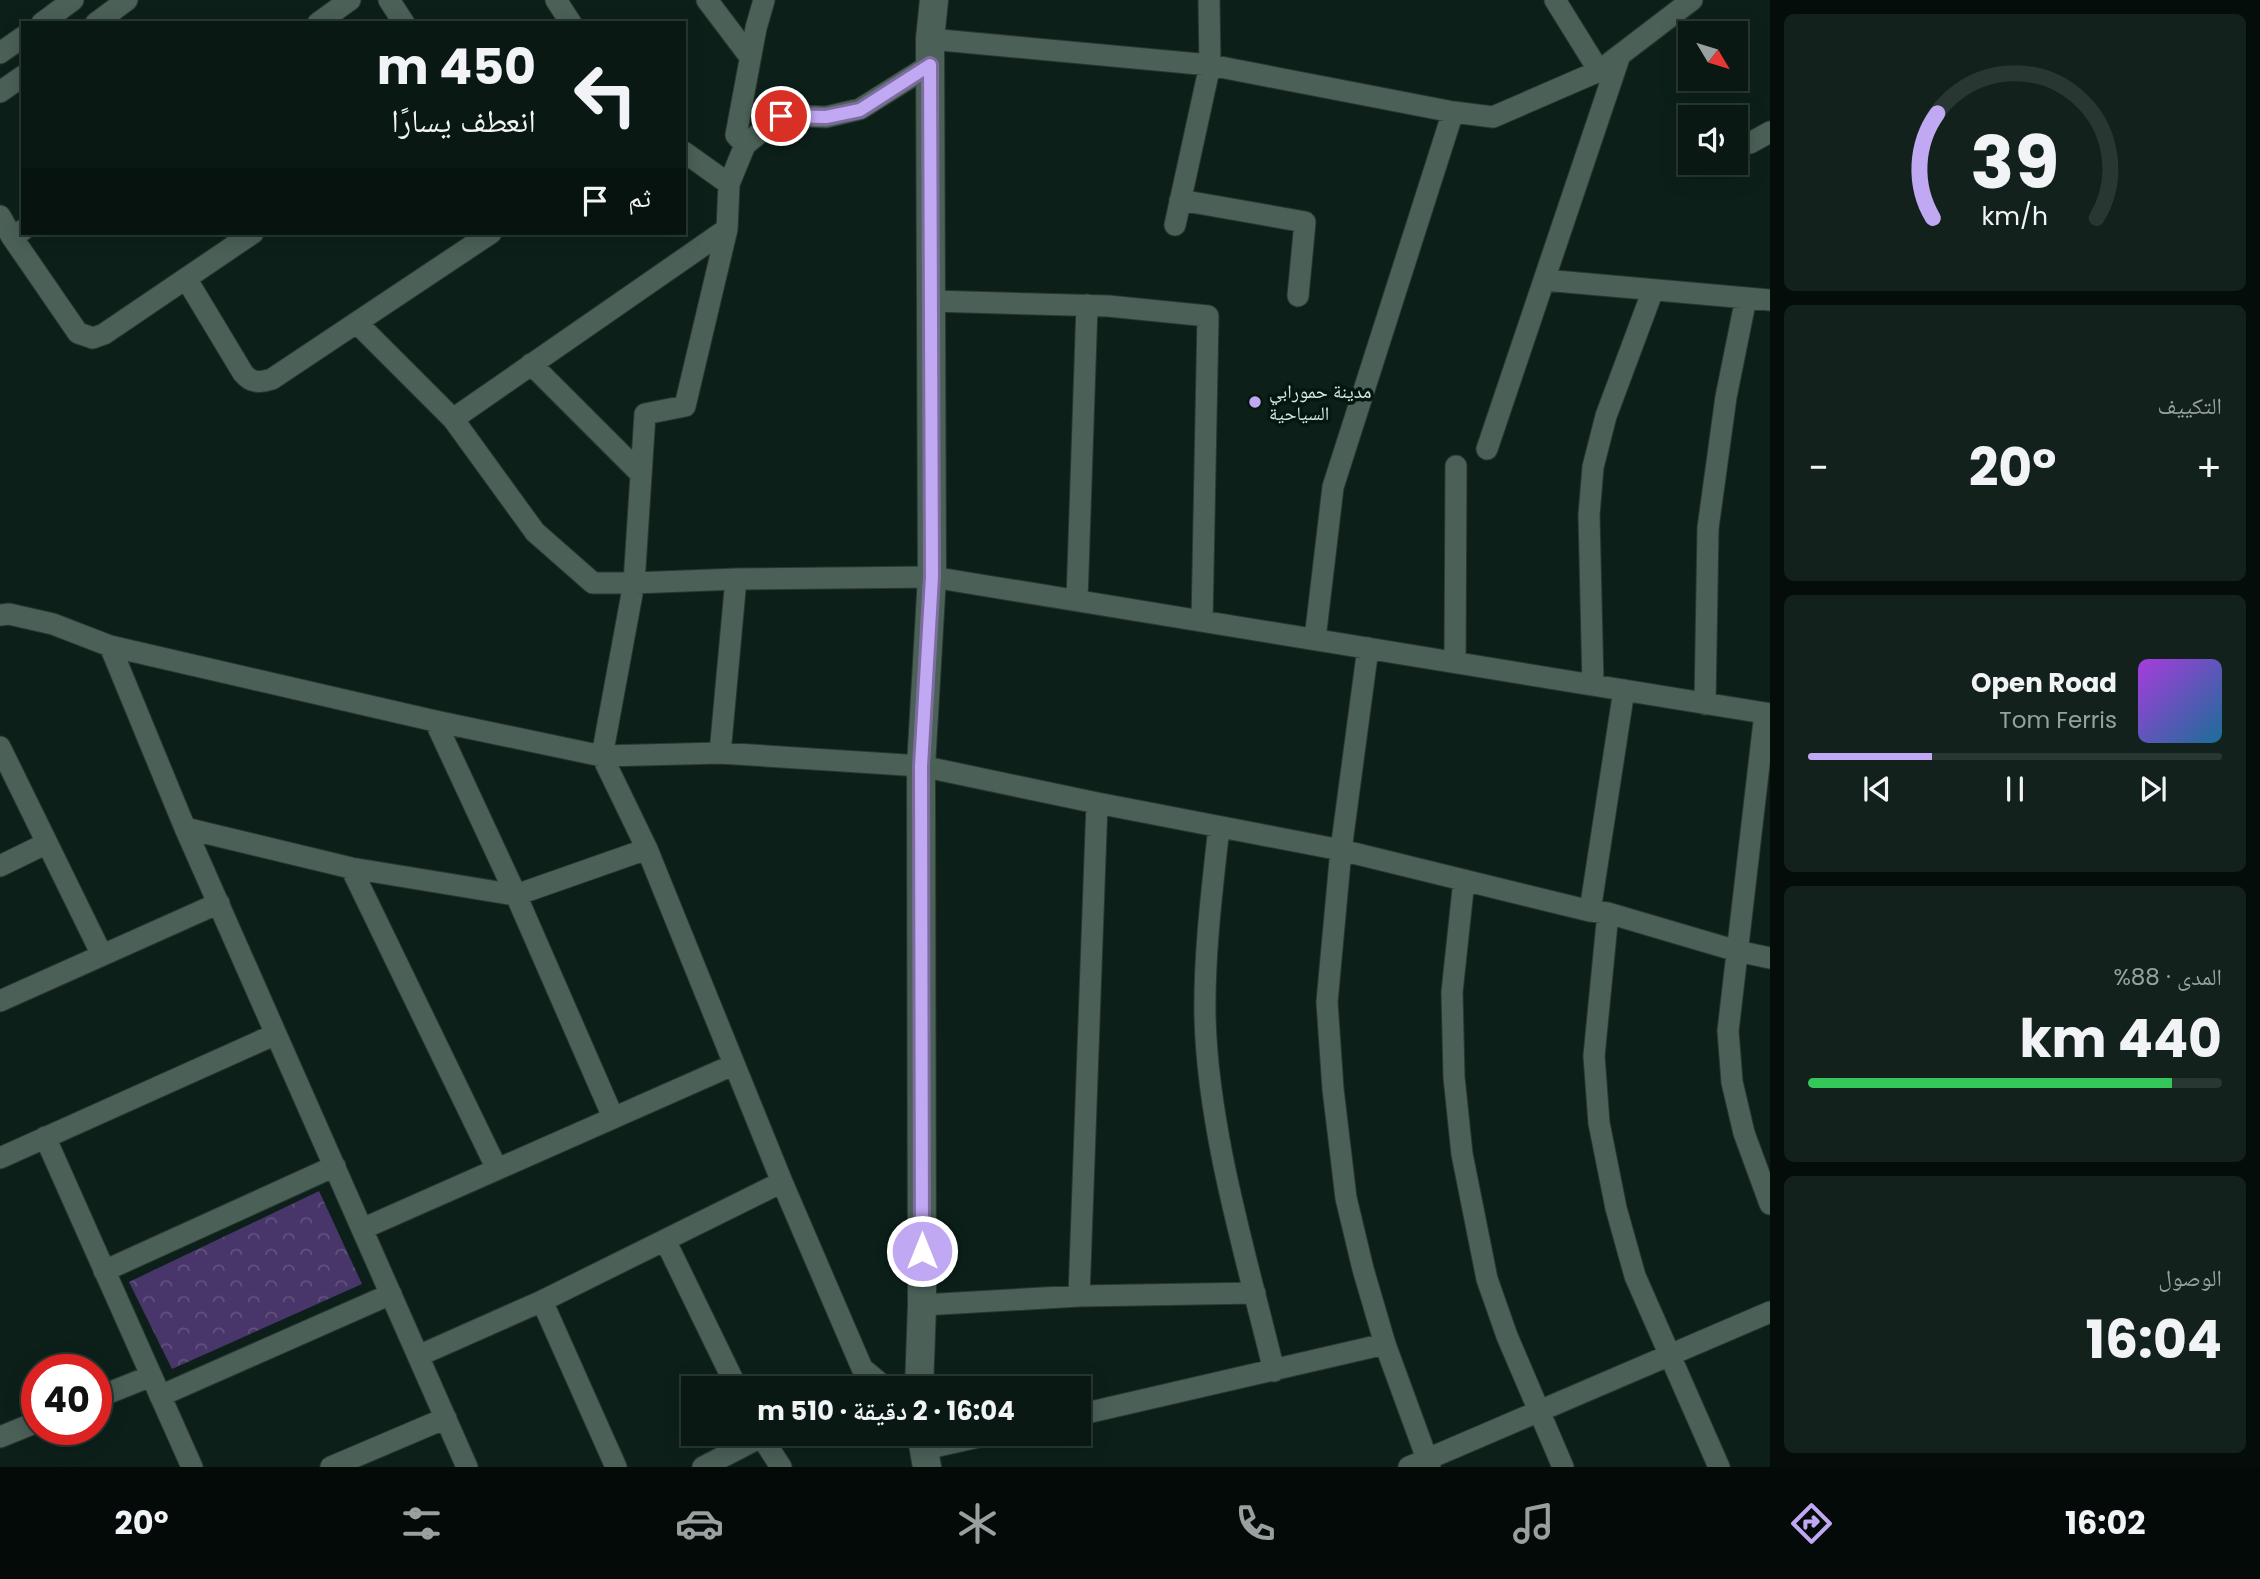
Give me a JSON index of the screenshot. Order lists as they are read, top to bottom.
{
  "places": ["مدينة حمورابي السياحية"],
  "north": "bottom right",
  "page": {
    "turn": ["450 m", "انعطف يسارًا"],
    "then": "ثم",
    "tile": [
      "التكييف",
      ["المدى · 88%", "440 km"],
      ["الوصول", "16:04"]
    ],
    "heat": ["−", "20°", "+"],
    "song": ["Open Road", "Tom Ferris"],
    "limit": "40",
    "trip": "16:04 · 2 دقيقة · 510 m",
    "tabs": ["16:02", "20°"],
    "gauge": ["39", "km/h"]
  }
}
